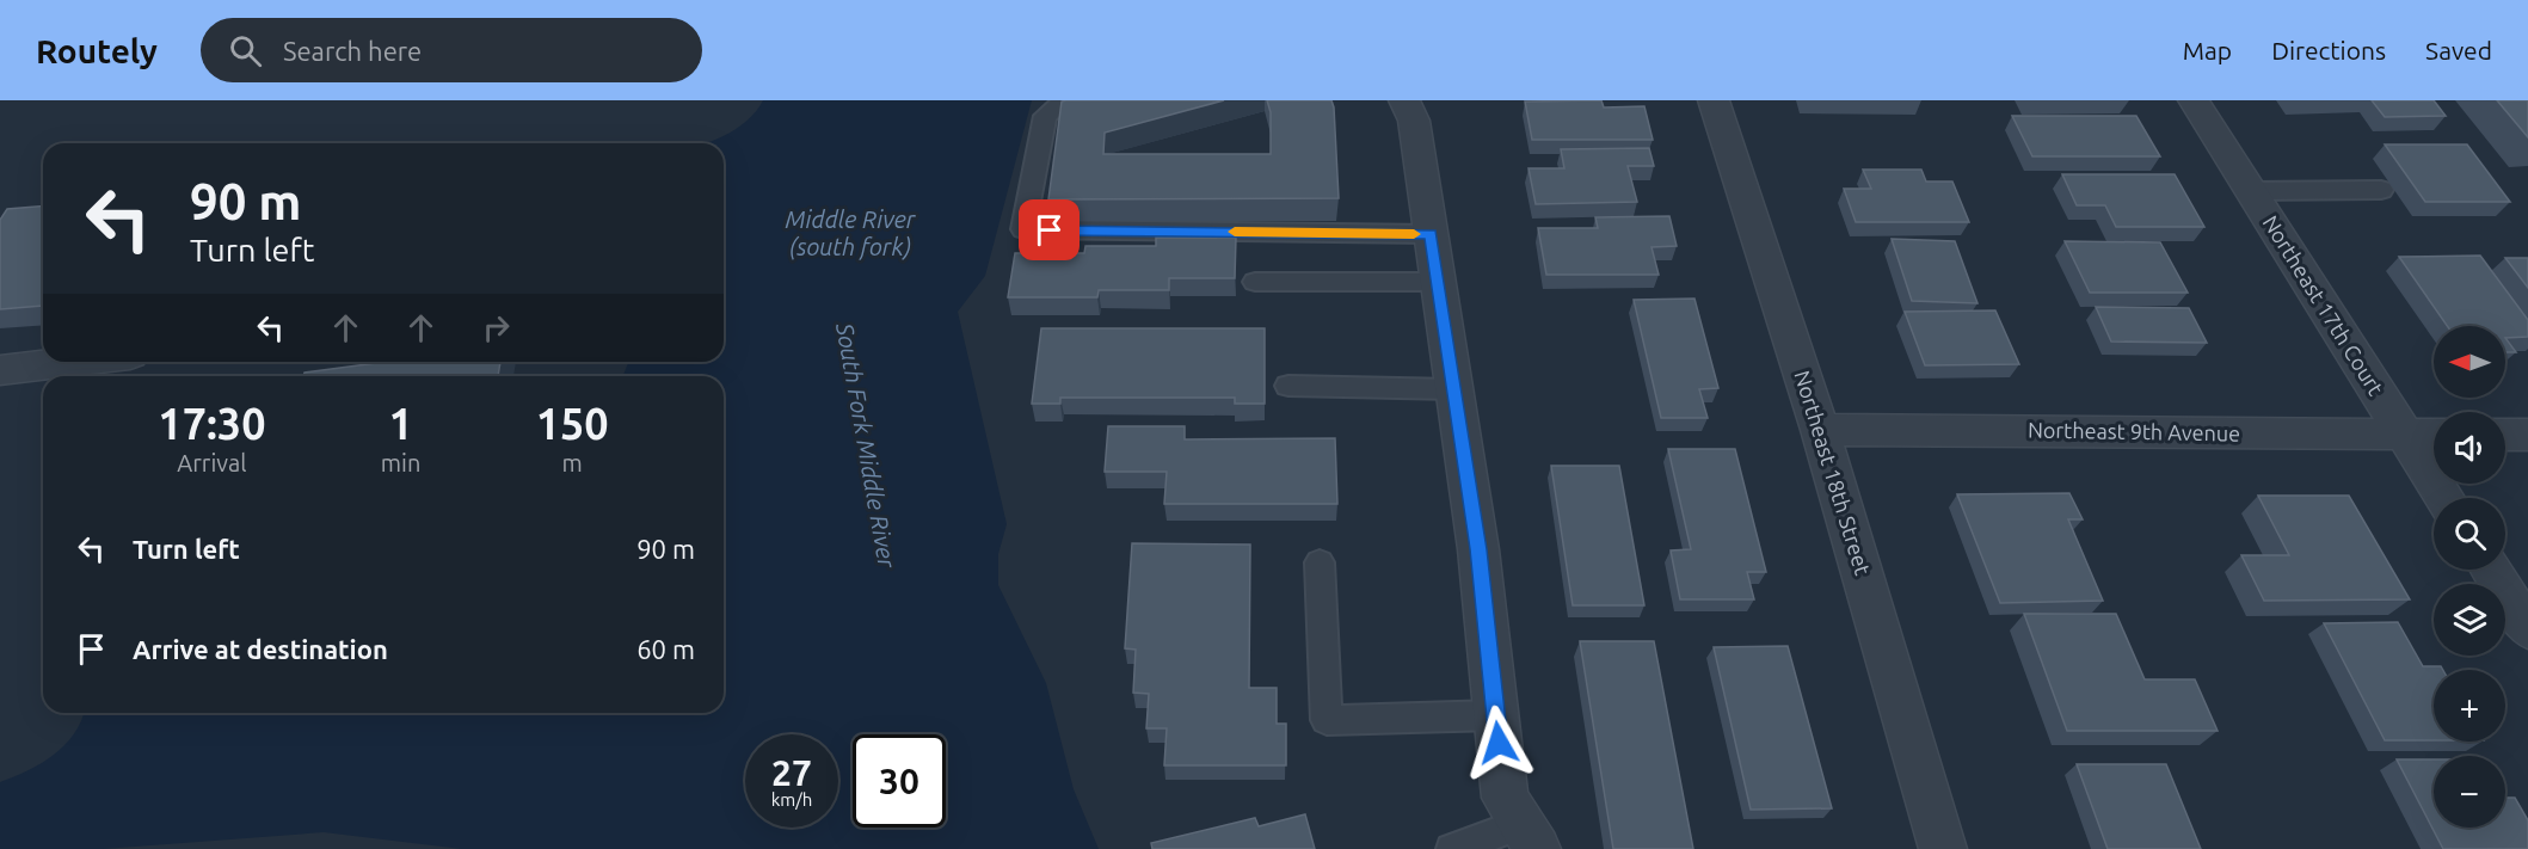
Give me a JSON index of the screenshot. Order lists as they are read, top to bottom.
{
  "streets": {
    "street": ["Northeast 17th Court", "Northeast 9th Avenue", "Northeast 18th Street"]
  },
  "crossings": [
    ["Northeast 17th Court", "Northeast 9th Avenue"],
    ["Northeast 9th Avenue", "Northeast 18th Street"]
  ],
  "water": ["Middle River (south fork)", "South Fork Middle River"],
  "north": "left",
  "page": {
    "header": "Routely",
    "search": "Search here",
    "nav": ["Map", "Directions", "Saved"],
    "turn": ["90 m", "Turn left"],
    "map_buttons": ["+", "−"],
    "eta": [
      "17:30",
      "Arrival",
      "1",
      "min",
      "150",
      "m"
    ],
    "list": [
      {
        "name": "Turn left",
        "value": "90 m"
      },
      {
        "name": "Arrive at destination",
        "value": "60 m"
      }
    ],
    "speed": "27 km/h",
    "limit": "30"
  }
}
